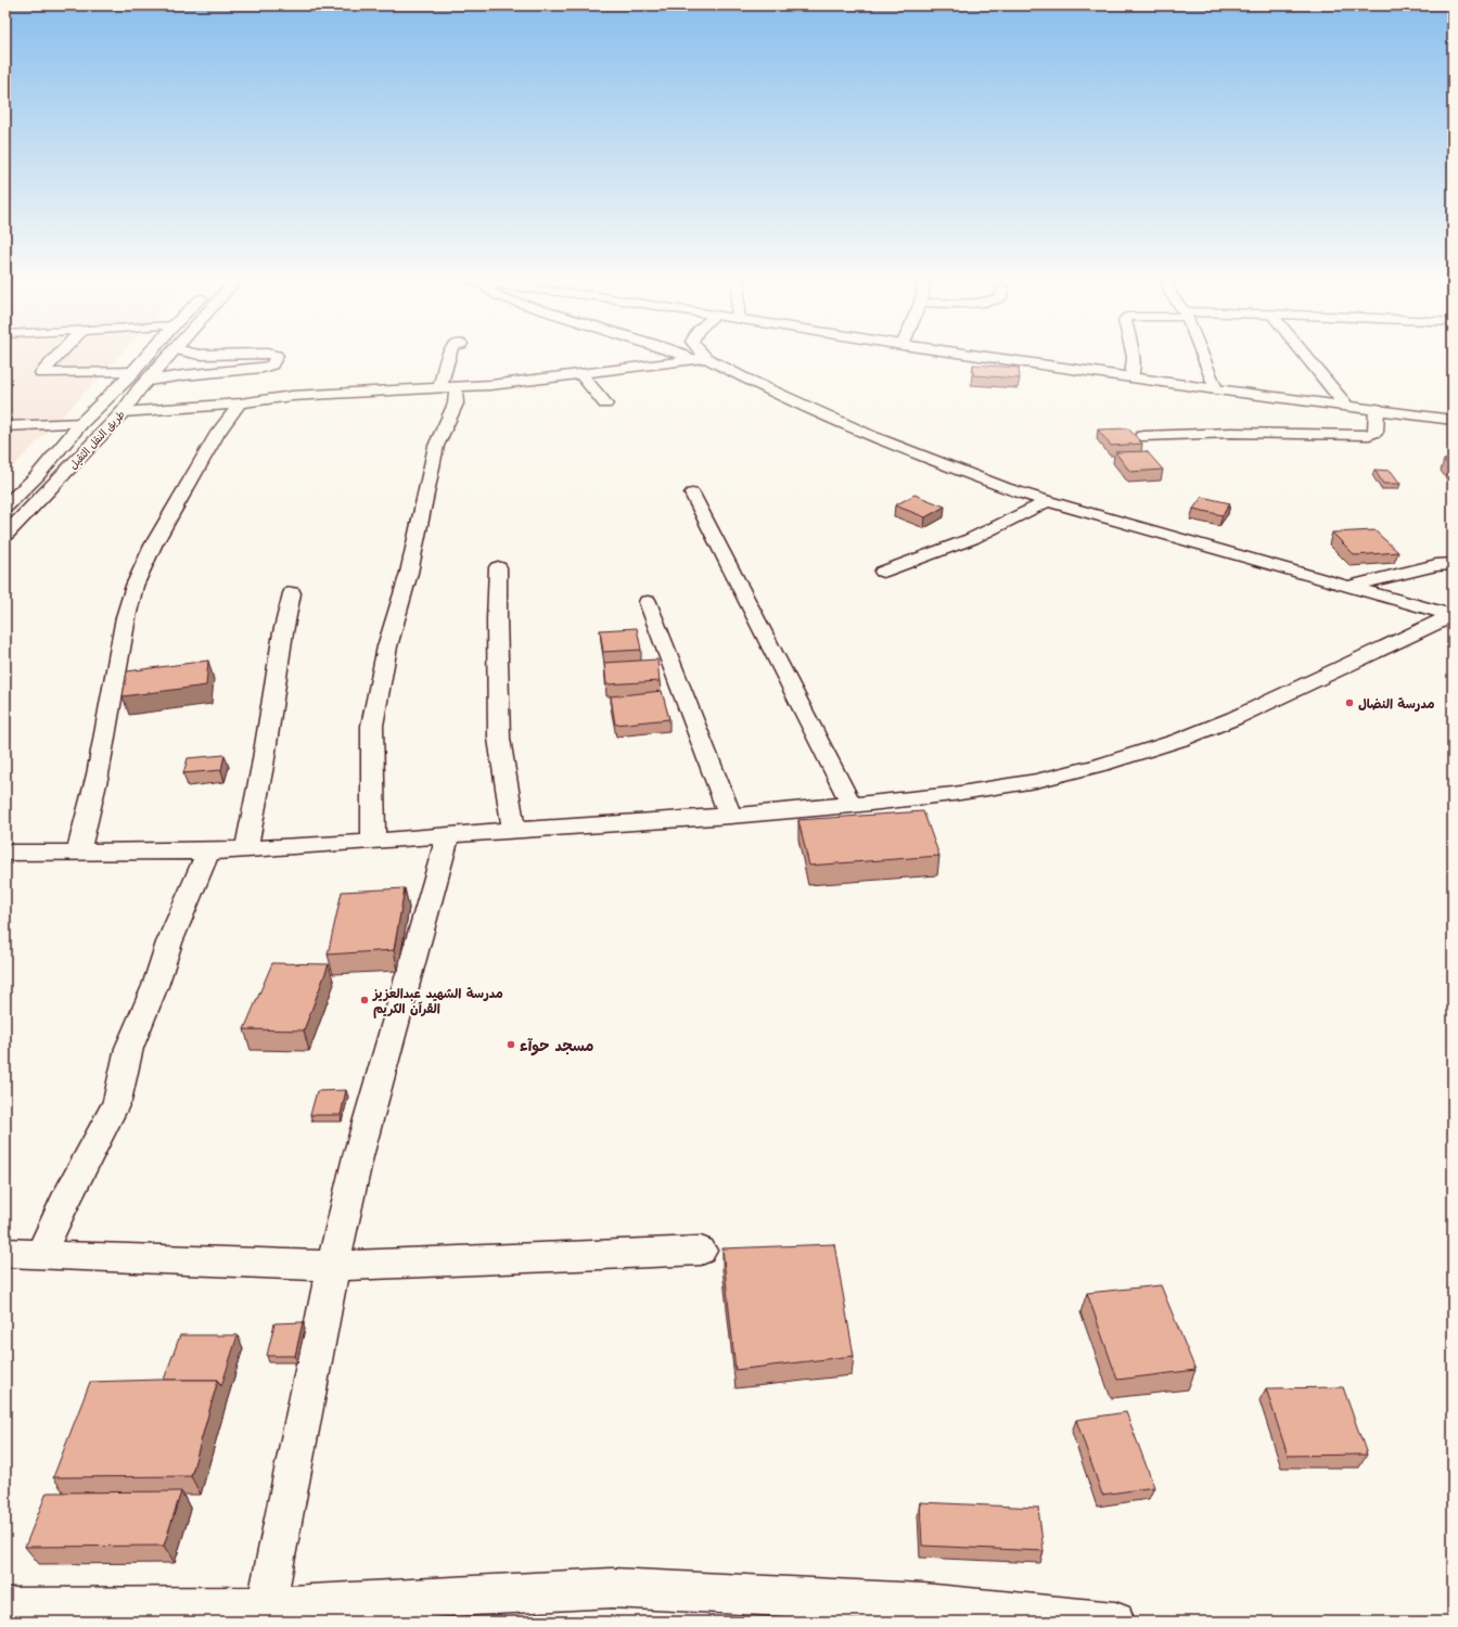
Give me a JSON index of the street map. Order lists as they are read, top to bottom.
{
  "streets": {
    "main road": ["طريق النقل الثقيل"]
  },
  "places": ["مدرسة النضال", "مدرسة الشهيد عبدالعزيز القرآن الكريم", "مسجد حوآء"]
}
